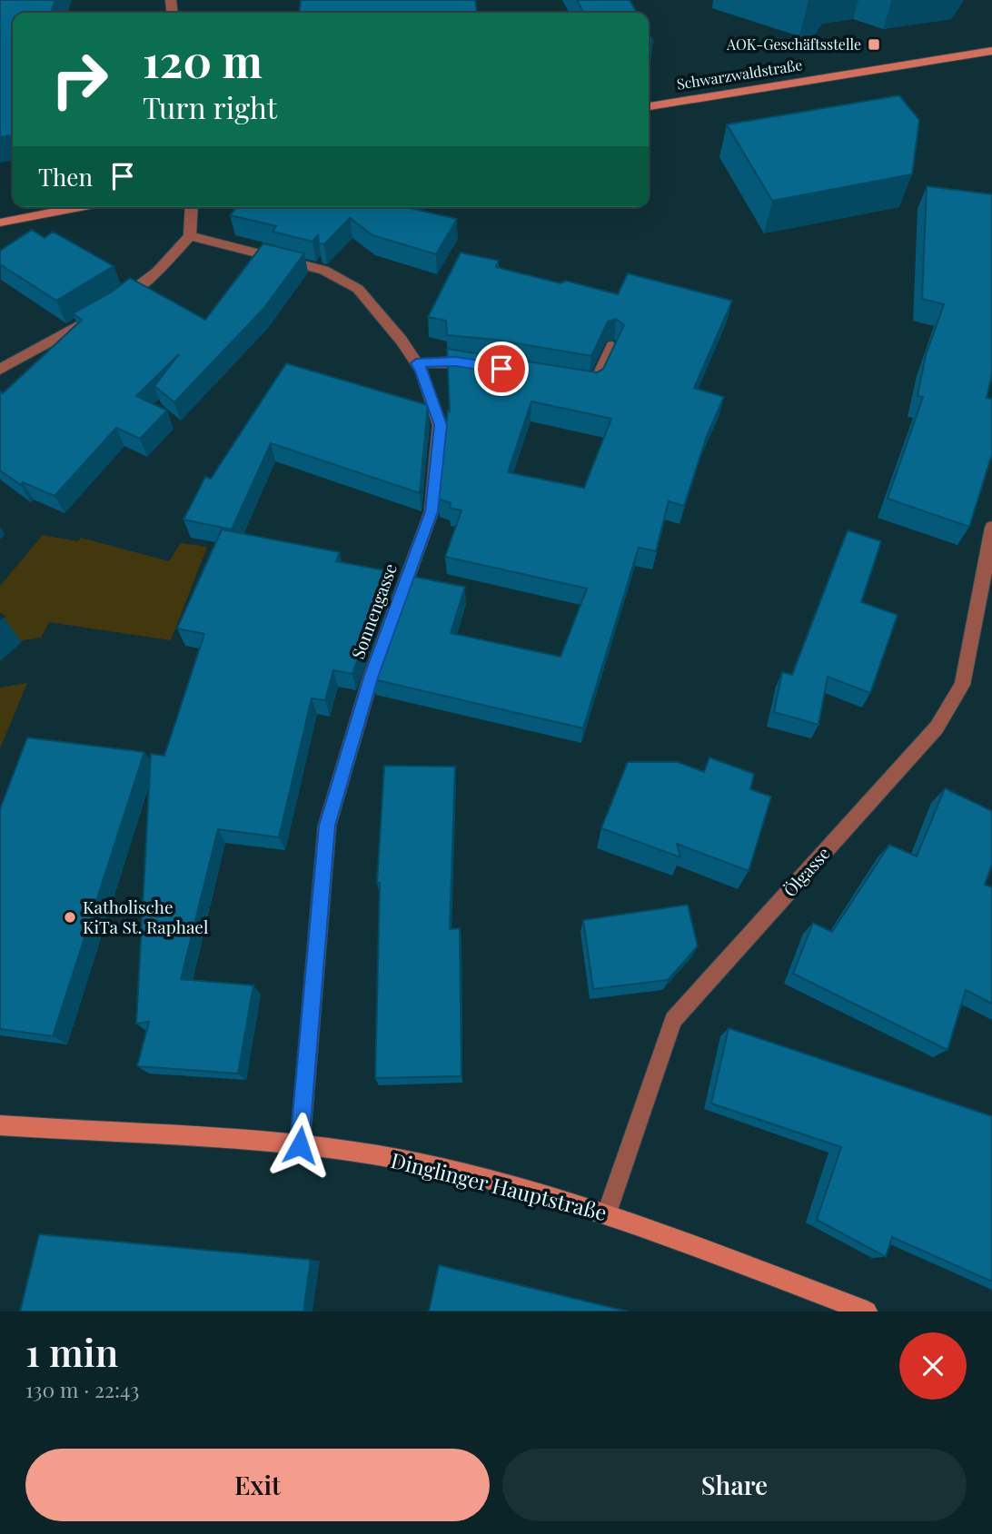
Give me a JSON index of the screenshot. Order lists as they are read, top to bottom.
{
  "streets": {
    "street": [
      "Schwarzwaldstraße",
      "Sonnengasse",
      "Ölgasse",
      "Dinglinger Hauptstraße"
    ]
  },
  "crossings": [
    ["Sonnengasse", "Dinglinger Hauptstraße"],
    ["Ölgasse", "Dinglinger Hauptstraße"]
  ],
  "places": {
    "transit": ["AOK-Geschäftsstelle"],
    "other": ["Katholische KiTa St. Raphael"]
  },
  "page": {
    "turn": ["120 m", "Turn right"],
    "then": "Then",
    "heading": ["1 min", "130 m · 22:43"],
    "buttons": ["Exit", "Share"]
  }
}
